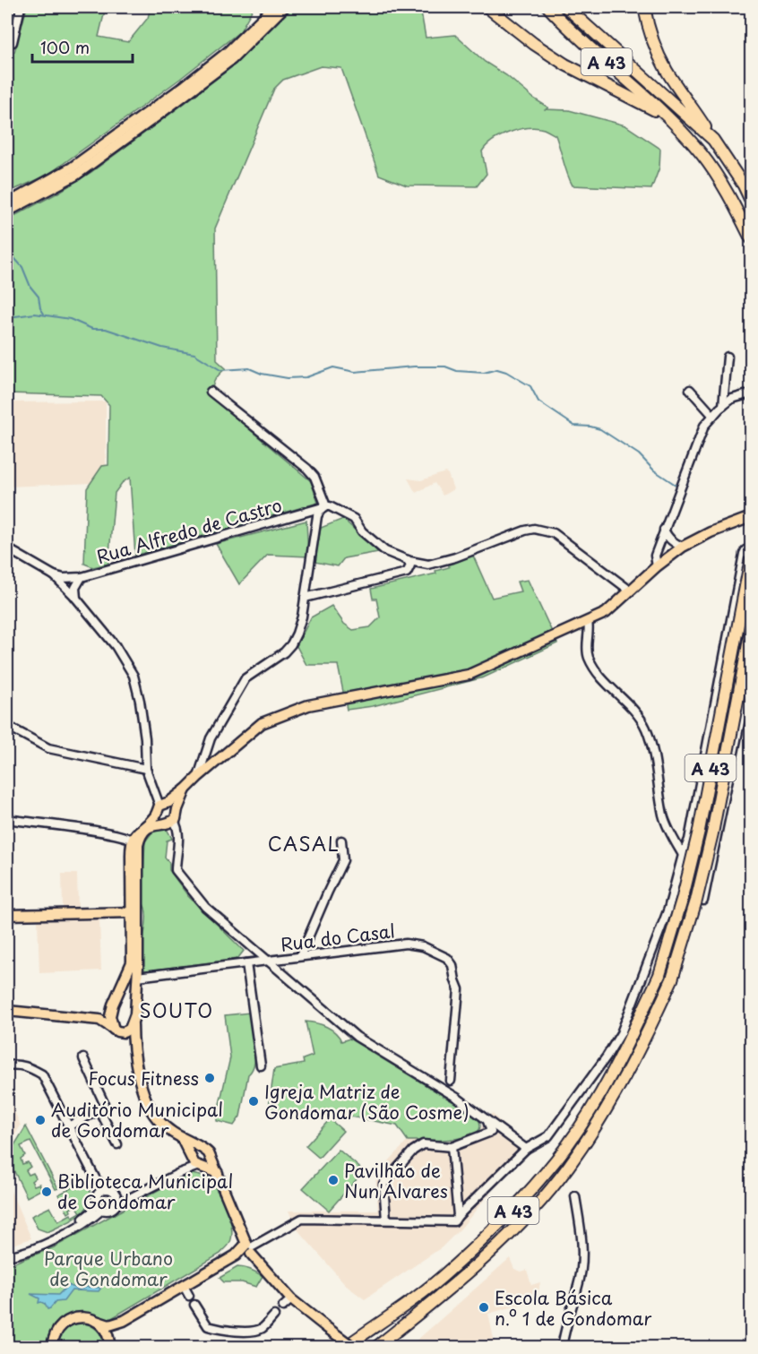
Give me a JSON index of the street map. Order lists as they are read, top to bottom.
{
  "streets": {
    "highway": ["A 43"],
    "street": ["Rua Alfredo de Castro", "Rua do Casal"]
  },
  "districts": ["CASAL", "SOUTO"],
  "parks": ["Parque Urbano de Gondomar"],
  "places": [
    "Focus Fitness",
    "Igreja Matriz de Gondomar (São Cosme)",
    "Auditório Municipal de Gondomar",
    "Pavilhão de Nun'Álvares",
    "Biblioteca Municipal de Gondomar",
    "Escola Básica n.º 1 de Gondomar"
  ],
  "scale_bar": "100 m"
}
